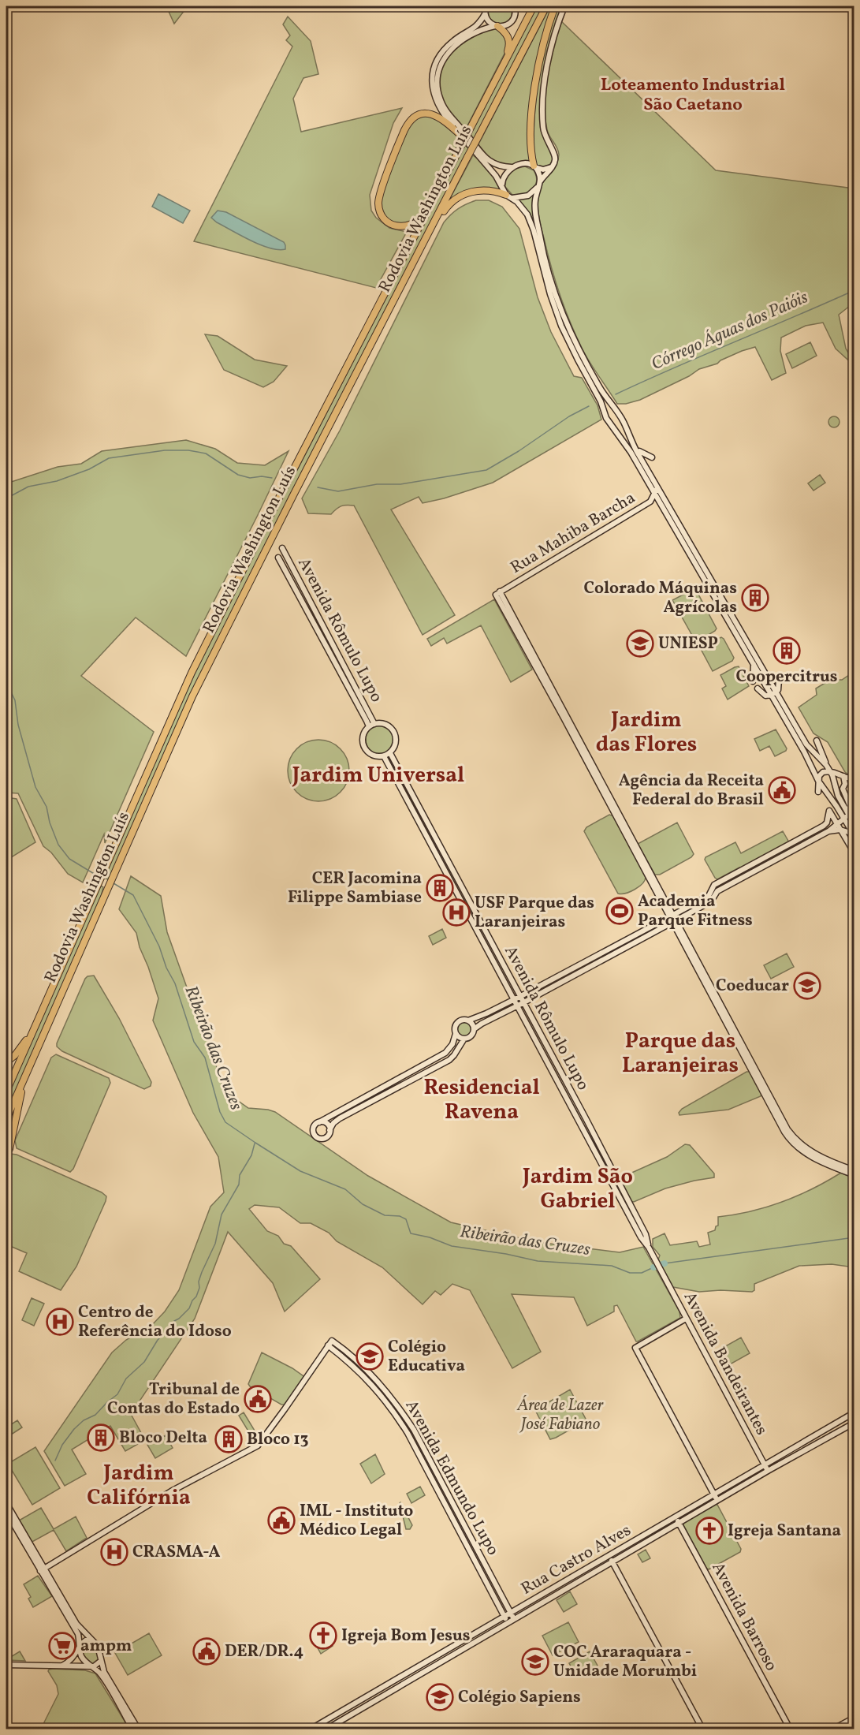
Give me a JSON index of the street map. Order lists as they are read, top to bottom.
{
  "streets": {
    "highway": ["Rodovia Washington Luís"],
    "street": [
      "Rua Mahiba Barcha",
      "Avenida Rômulo Lupo",
      "Avenida Bandeirantes",
      "Avenida Edmundo Lupo",
      "Rua Castro Alves",
      "Avenida Barroso"
    ]
  },
  "crossings": [
    ["Avenida Rômulo Lupo", "Avenida Bandeirantes"],
    ["Avenida Bandeirantes", "Rua Castro Alves"],
    ["Avenida Edmundo Lupo", "Rua Castro Alves"],
    ["Rua Castro Alves", "Avenida Barroso"]
  ],
  "districts": [
    "Loteamento Industrial São Caetano",
    "Jardim das Flores",
    "Jardim Universal",
    "Parque das Laranjeiras",
    "Residencial Ravena",
    "Jardim São Gabriel",
    "Jardim Califórnia"
  ],
  "water": ["Córrego Águas dos Paióis", "Ribeirão das Cruzes"],
  "parks": ["Área de Lazer José Fabiano"],
  "places": {
    "building": [
      "Colorado Máquinas Agrícolas",
      "Coopercitrus",
      "CER Jacomina Filippe Sambiase",
      "Bloco Delta",
      "Bloco 13"
    ],
    "school or university": [
      "UNIESP",
      "Coeducar",
      "Colégio Educativa",
      "COC Araraquara - Unidade Morumbi",
      "Colégio Sapiens"
    ],
    "public building": [
      "Agência da Receita Federal do Brasil",
      "Tribunal de Contas do Estado",
      "IML - Instituto Médico Legal",
      "DER/DR.4"
    ],
    "sports": ["Academia Parque Fitness"],
    "hospital": ["USF Parque das Laranjeiras", "Centro de Referência do Idoso", "CRASMA-A"],
    "church": ["Igreja Santana", "Igreja Bom Jesus"],
    "supermarket": ["ampm"]
  }
}
